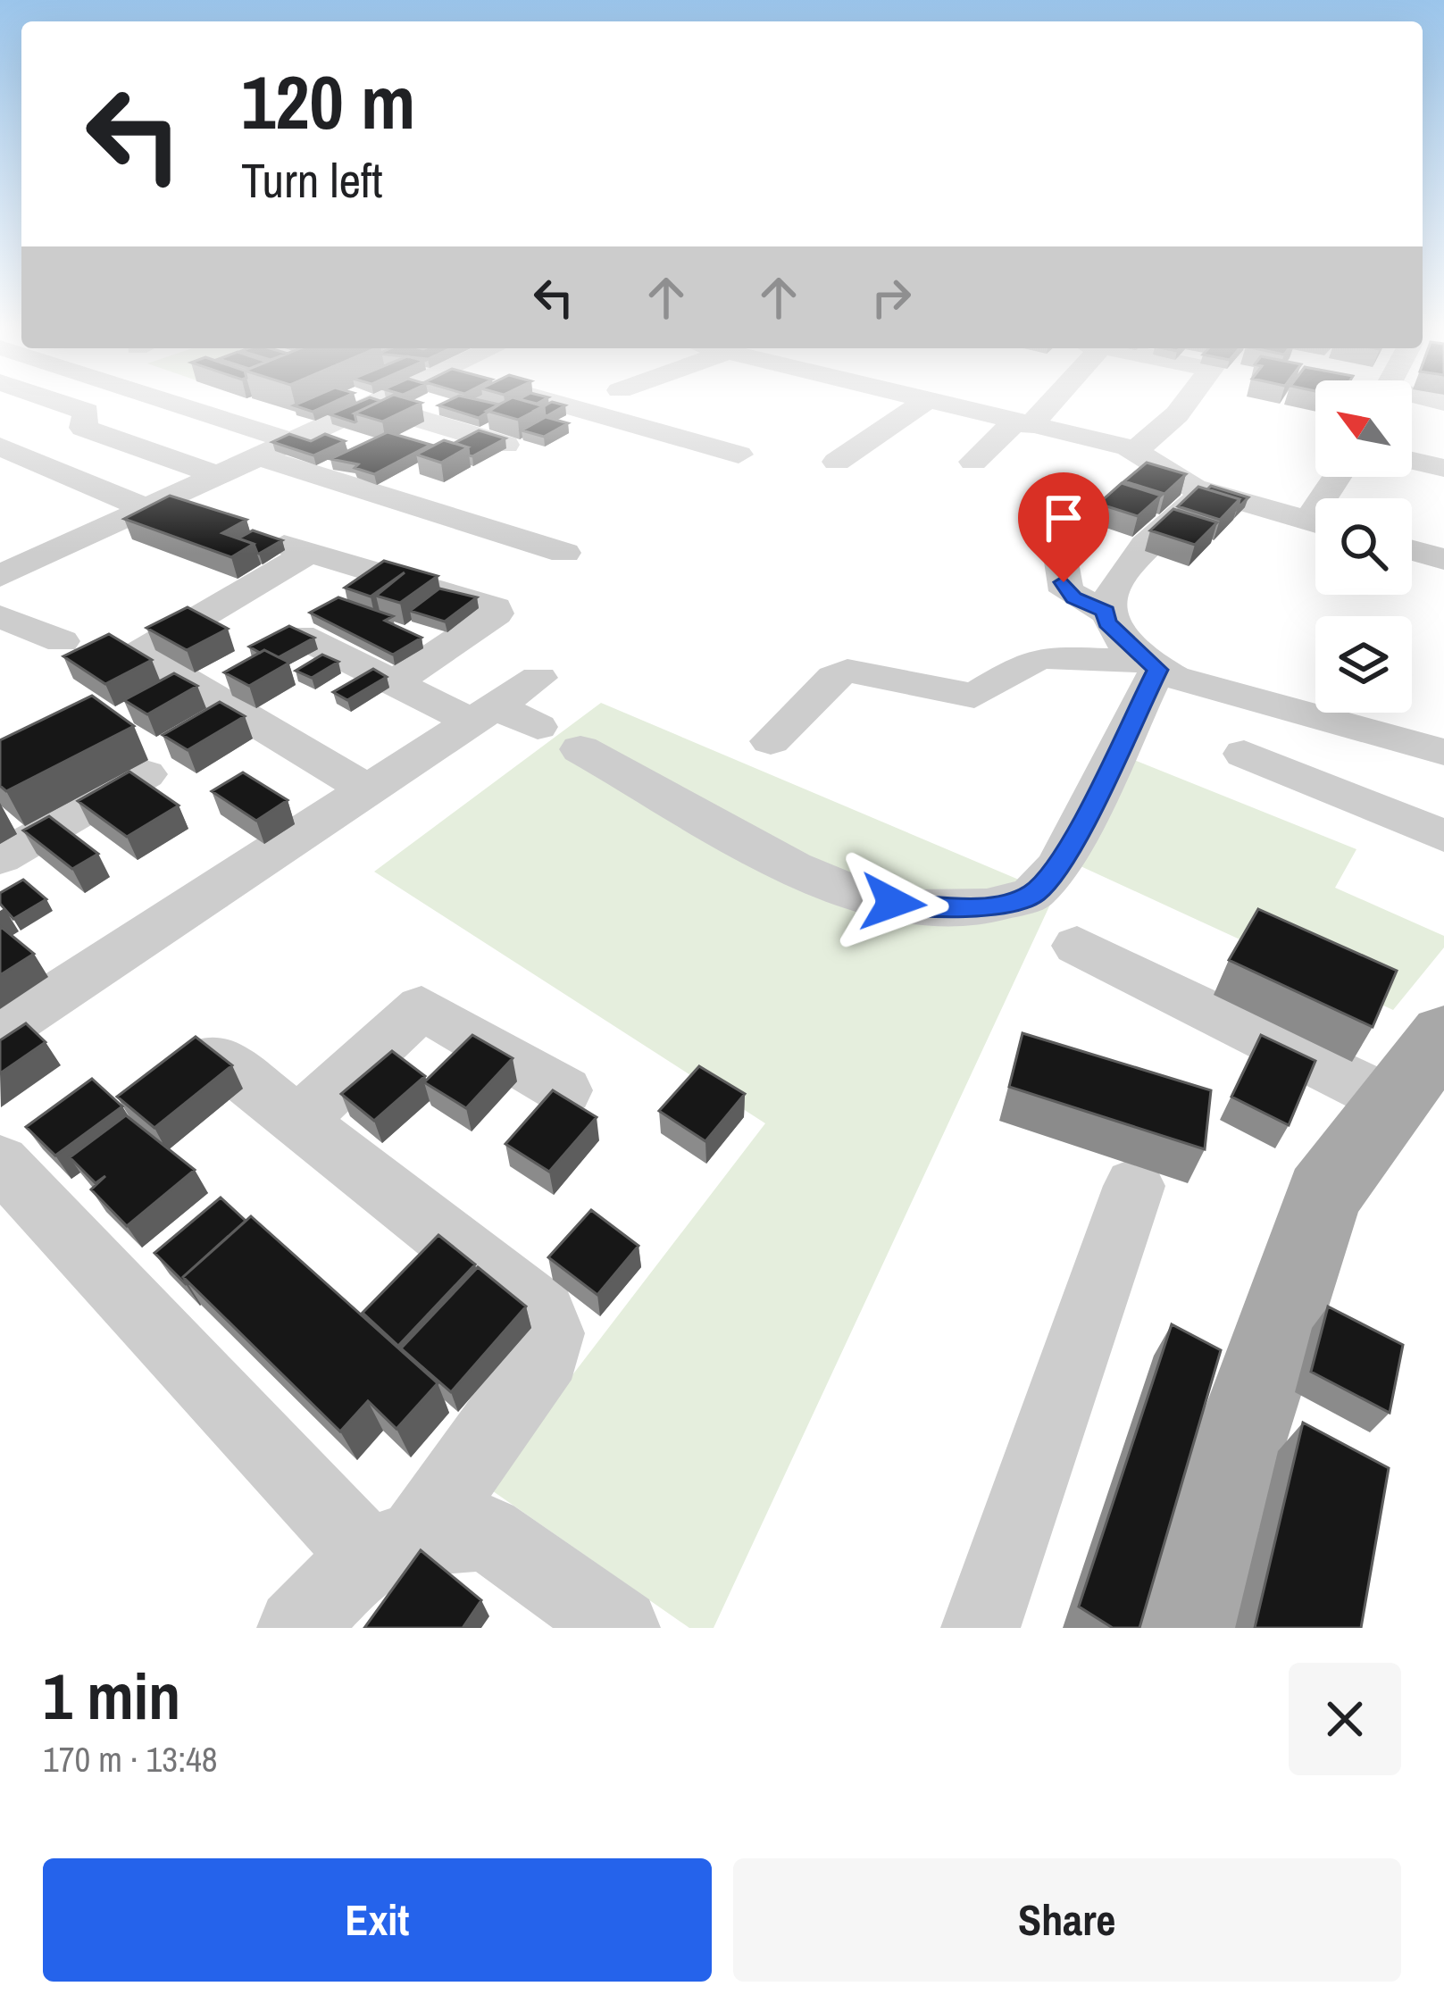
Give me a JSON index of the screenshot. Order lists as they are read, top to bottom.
{
  "north": "top left",
  "page": {
    "turn": ["120 m", "Turn left"],
    "heading": ["1 min", "170 m · 13:48"],
    "buttons": ["Exit", "Share"]
  }
}
